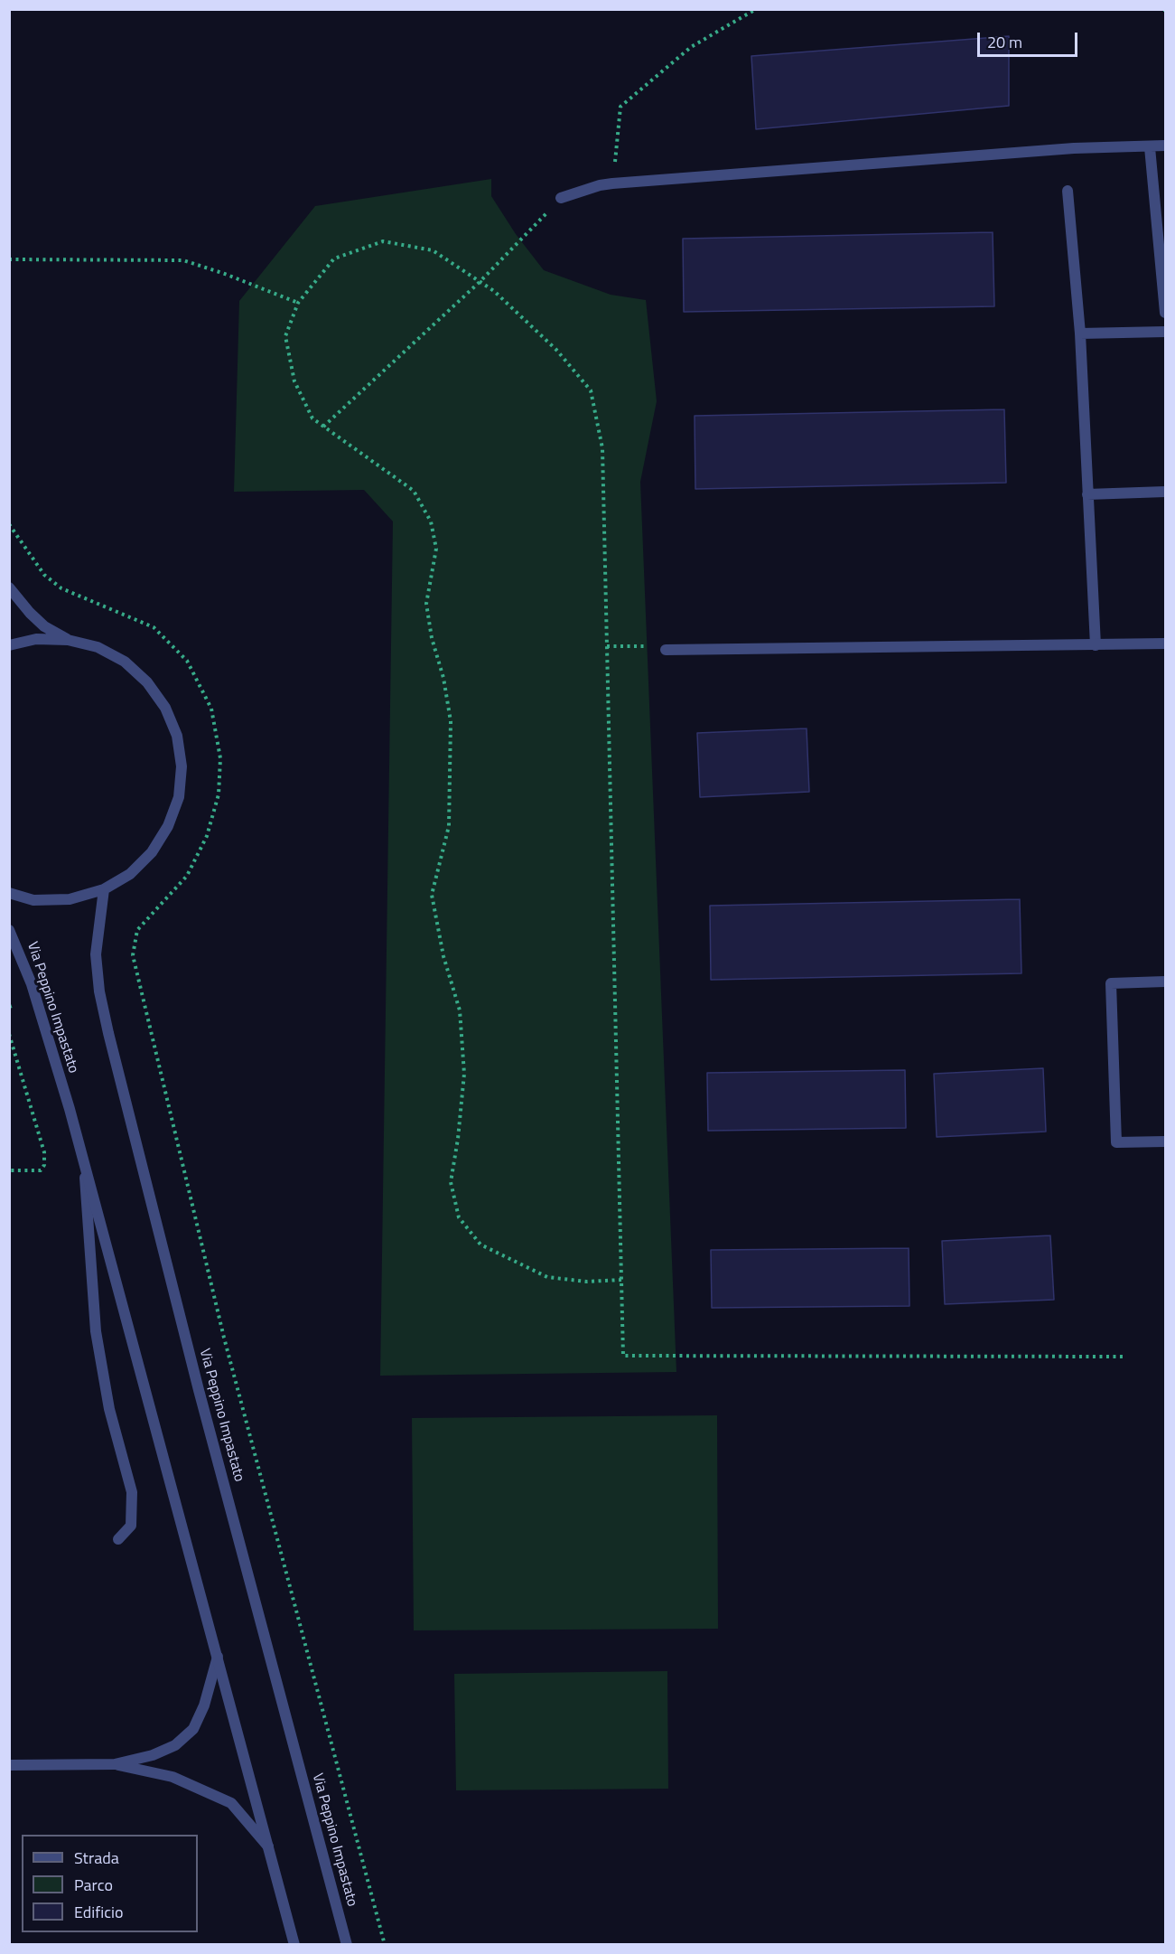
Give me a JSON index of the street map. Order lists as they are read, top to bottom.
{
  "streets": {
    "street": ["Via Peppino Impastato"]
  },
  "legend": ["Strada", "Parco", "Edificio"],
  "scale_bar": "20 m"
}
